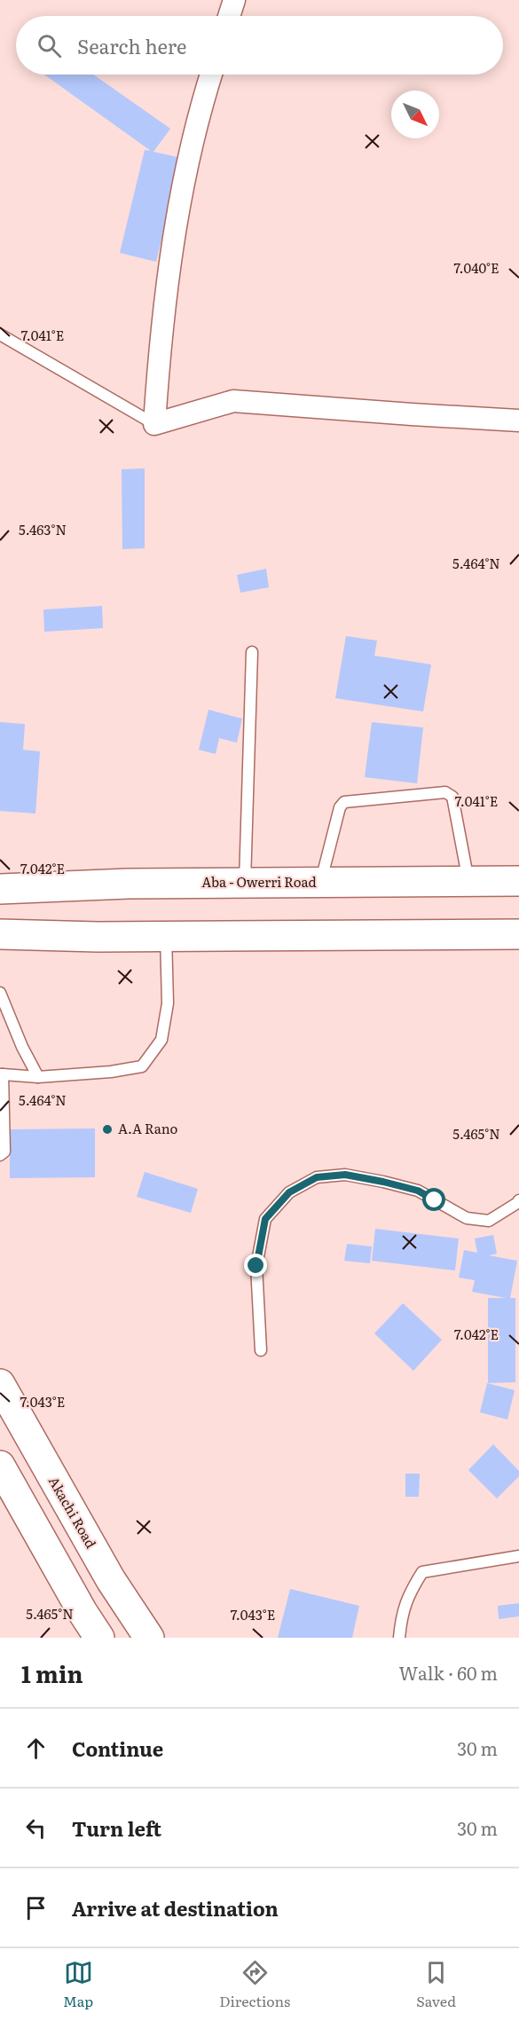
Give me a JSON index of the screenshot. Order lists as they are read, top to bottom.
{
  "streets": {
    "main road": ["Aba - Owerri Road", "Akachi Road"]
  },
  "places": ["A.A Rano"],
  "north": "bottom right",
  "page": {
    "search": "Search here",
    "heading": ["1 min", "Walk · 60 m"],
    "list": [
      ["Continue", "30 m"],
      ["Turn left", "30 m"],
      "Arrive at destination"
    ],
    "nav": ["Map", "Directions", "Saved"]
  },
  "coordinates": [
    "7.040°E",
    "7.041°E",
    "5.463°N",
    "5.464°N",
    "7.042°E",
    "5.465°N",
    "7.043°E"
  ]
}
